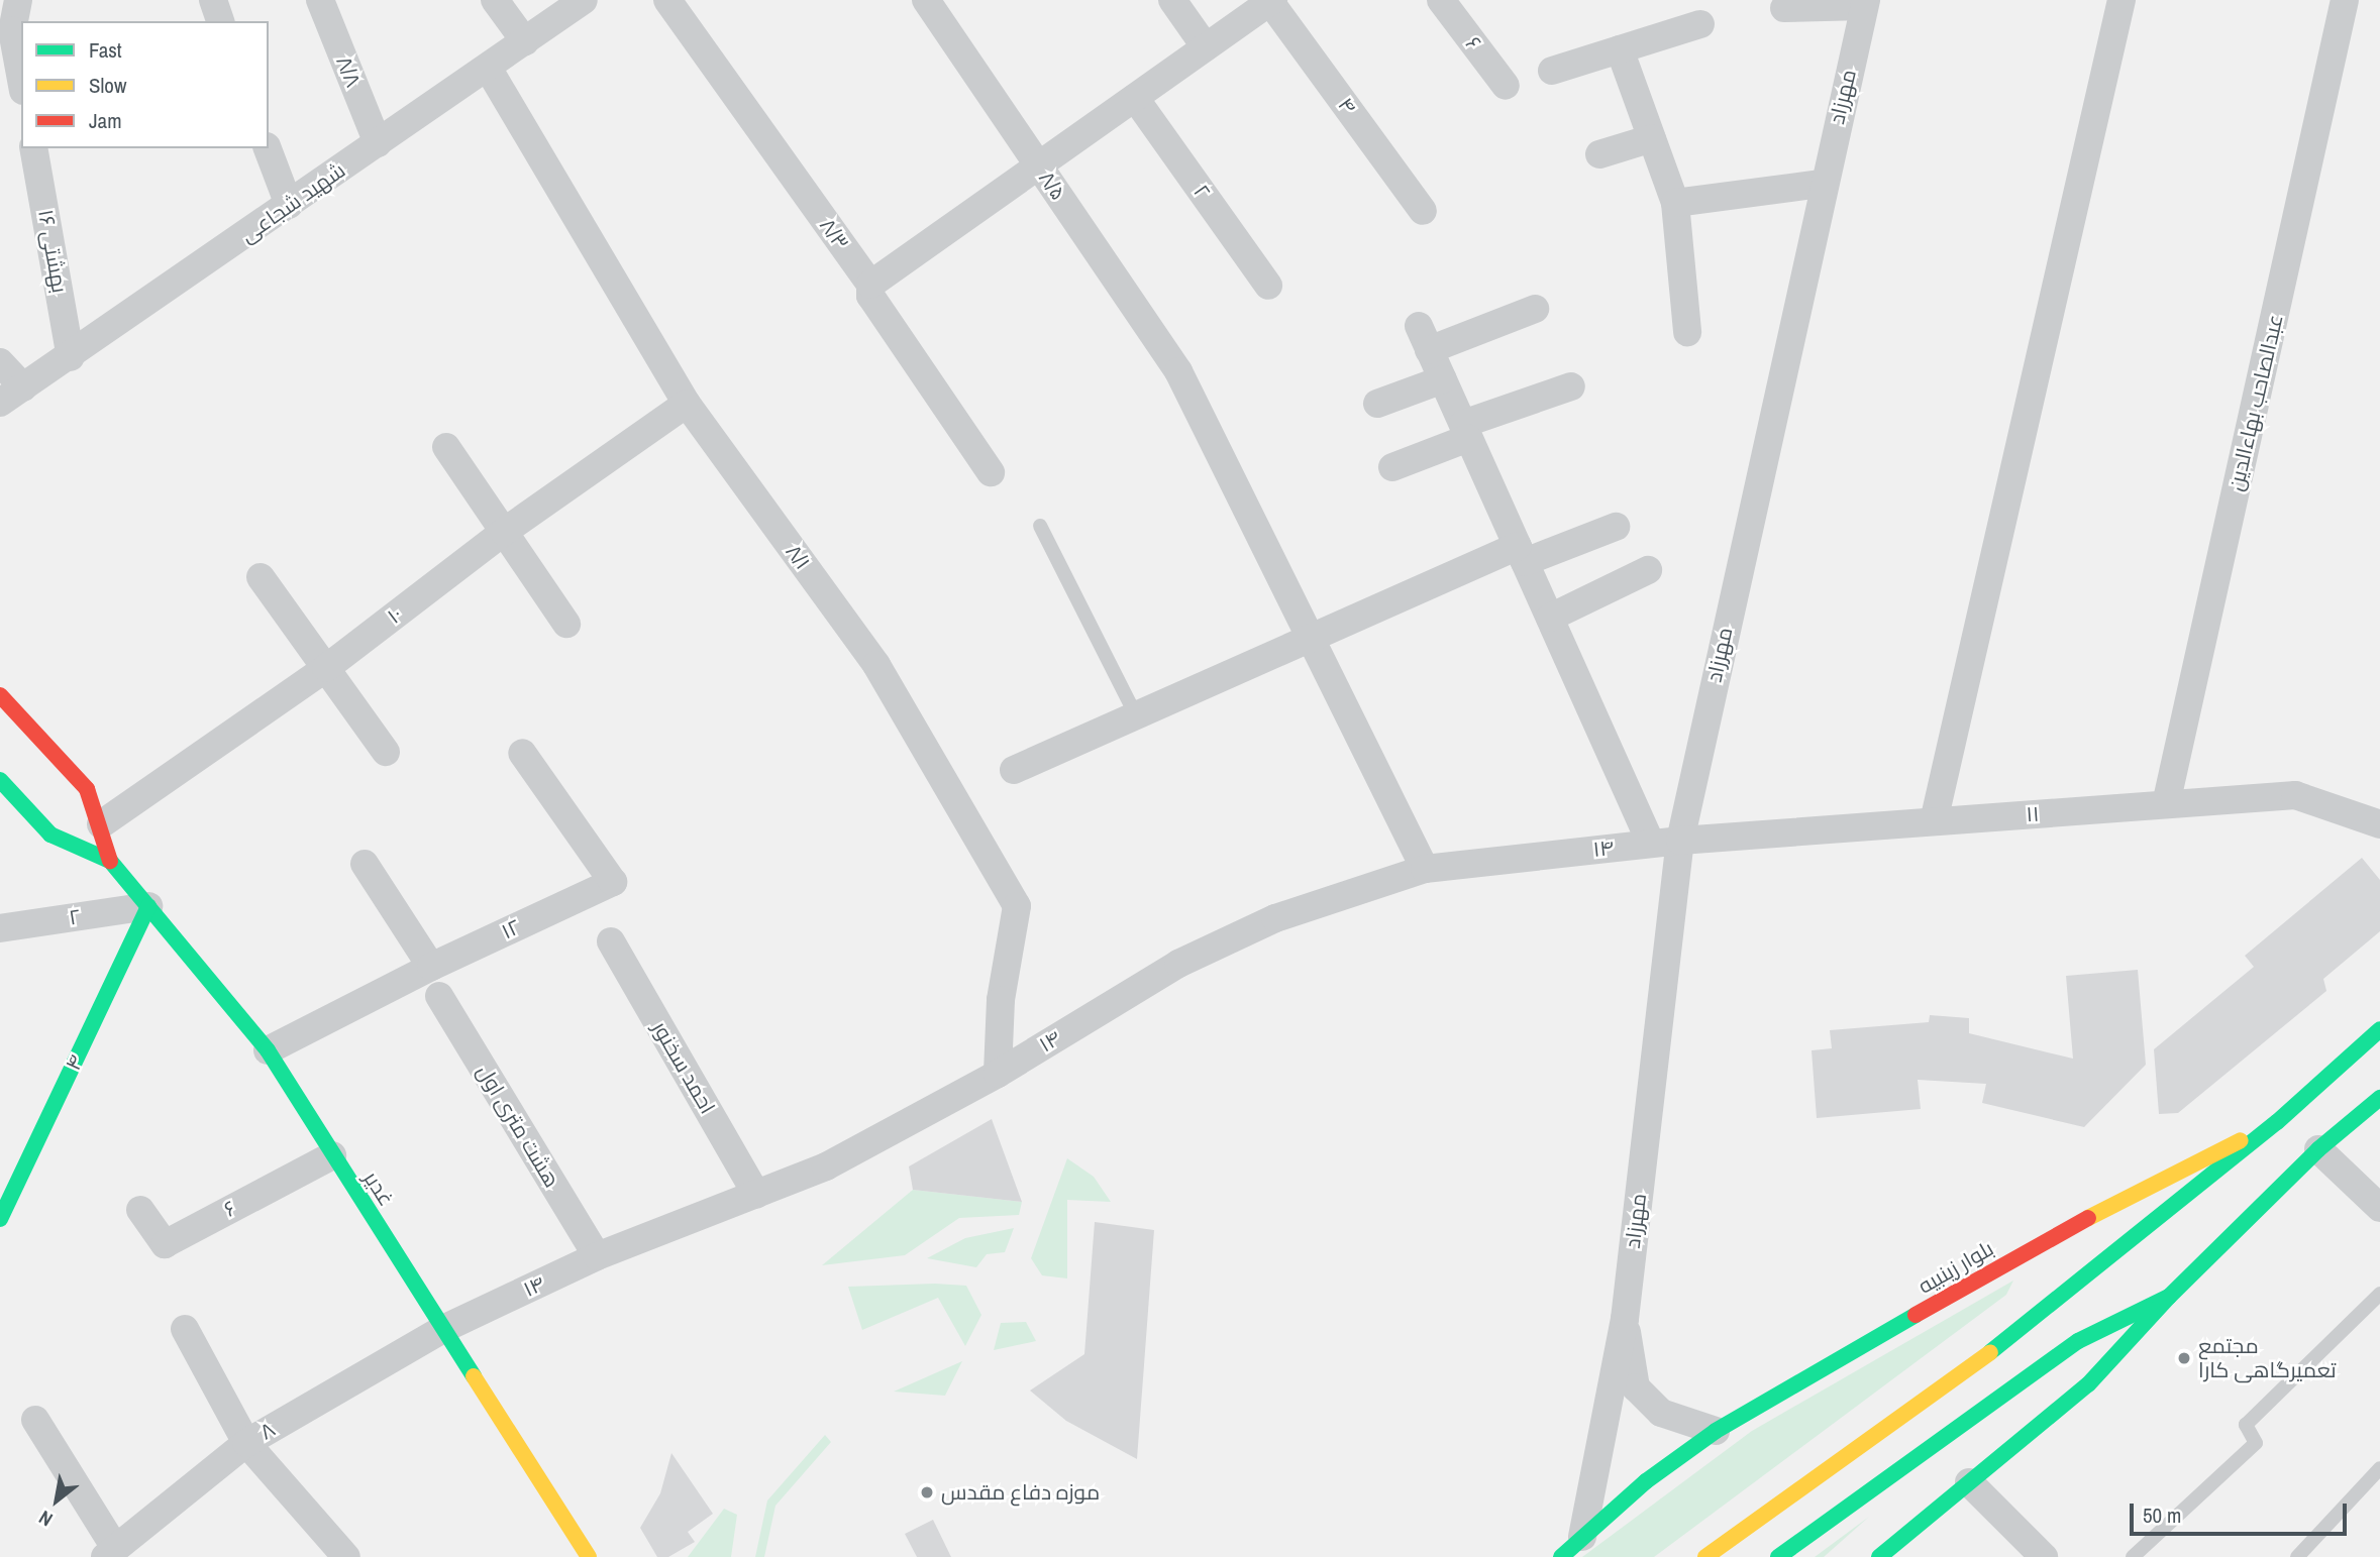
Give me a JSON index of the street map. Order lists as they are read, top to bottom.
{
  "streets": {
    "main road": ["۴", "غدیر", "بلوار زینبیه"],
    "street": [
      "۶",
      "۸/۸",
      "مهرزاد",
      "۸/۵",
      "۲",
      "شهید شجاعی",
      "۸/۳",
      "۱۶ بهشتی",
      "عبدالصاحب بهاءالدین",
      "۸/۱",
      "۱۰",
      "۱۱",
      "۱۴",
      "۱۲",
      "احمد سخنور",
      "هشت متری اول",
      "۸"
    ]
  },
  "crossings": [
    ["۶", "غدیر"],
    ["۸/۸", "شهید شجاعی"],
    ["مهرزاد", "۱۱"],
    ["مهرزاد", "۱۴"],
    ["۴", "۲"],
    ["۴", "غدیر"],
    ["۸/۵", "۱۴"],
    ["۲", "غدیر"],
    ["شهید شجاعی", "۱۶ بهشتی"],
    ["شهید شجاعی", "۸/۱"],
    ["عبدالصاحب بهاءالدین", "۱۱"],
    ["۸/۱", "۱۰"],
    ["۸/۱", "۱۴"],
    ["۱۱", "۱۴"],
    ["۱۴", "احمد سخنور"],
    ["۱۴", "هشت متری اول"],
    ["۱۴", "غدیر"],
    ["۱۴", "۸"],
    ["۱۲", "غدیر"],
    ["غدیر", "۸"]
  ],
  "places": ["مجتمع تعمیرگاهی کارا", "موزه دفاع مقدس"],
  "legend": ["Fast", "Slow", "Jam"],
  "scale_bar": "50 m",
  "north": "bottom left"
}
